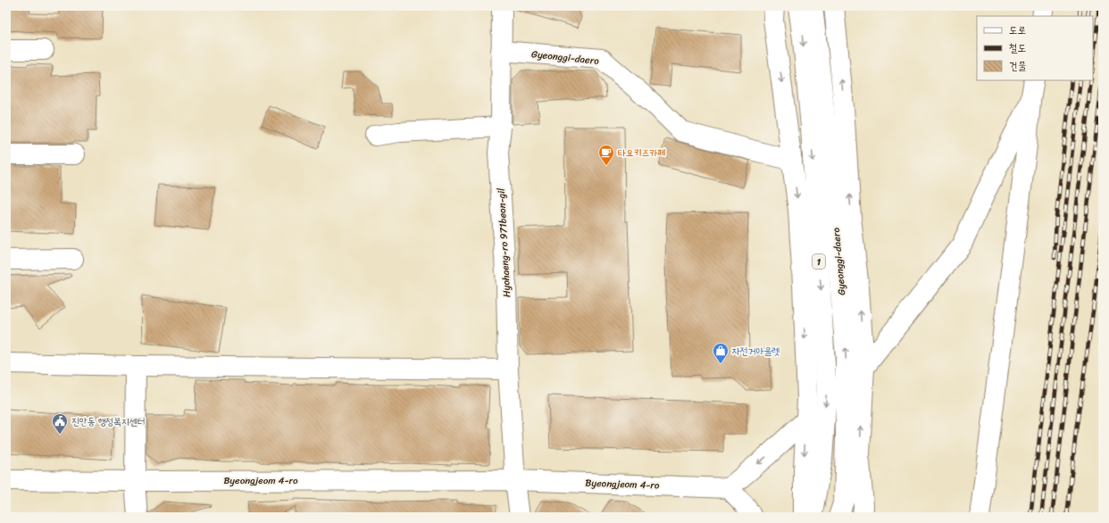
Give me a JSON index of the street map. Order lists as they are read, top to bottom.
{
  "streets": {
    "street": [
      "Gyeonggi-daero",
      "Hyohaeng-ro 971beon-gil",
      "1",
      "Byeongjeom 4-ro"
    ]
  },
  "crossings": [
    ["Gyeonggi-daero", "Hyohaeng-ro 971beon-gil"],
    ["Hyohaeng-ro 971beon-gil", "Byeongjeom 4-ro"]
  ],
  "places": {
    "cafe": ["타요키즈카페"],
    "shop": ["자전거아울렛"],
    "public building": ["진안동 행정복지센터"]
  },
  "legend": ["도로", "철도", "건물"]
}
